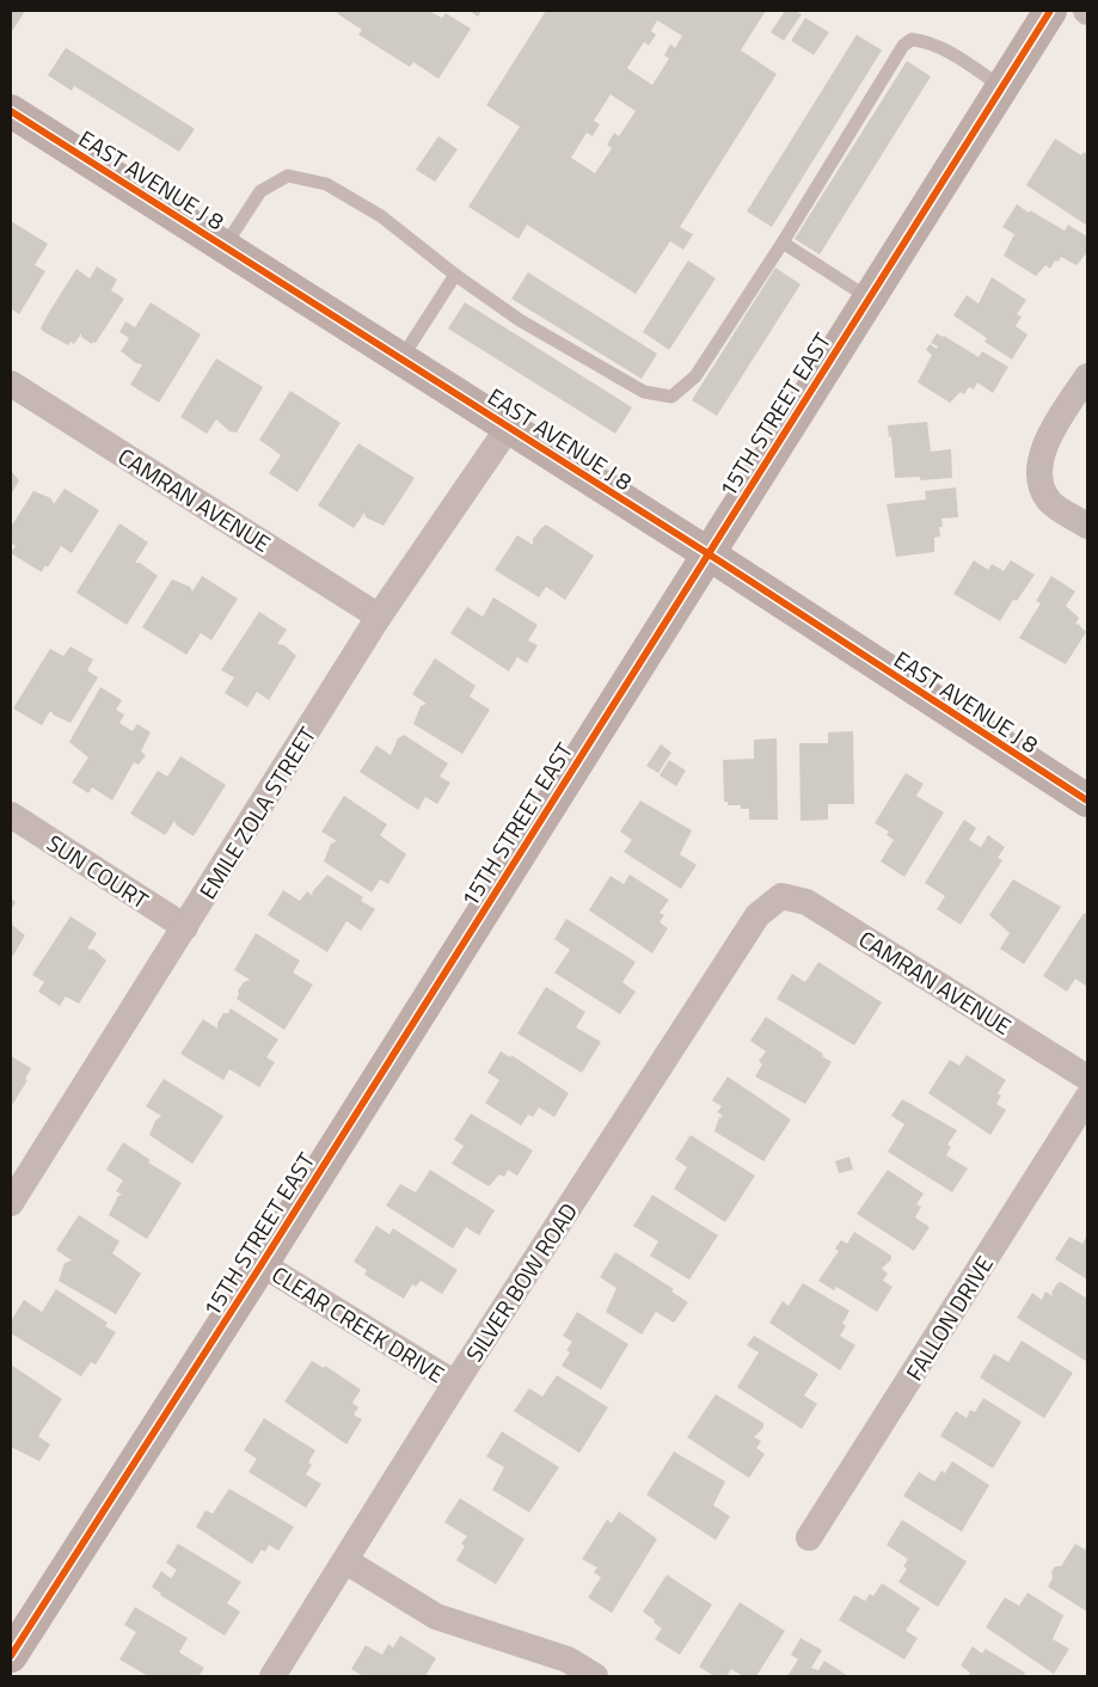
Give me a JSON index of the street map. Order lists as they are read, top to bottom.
{
  "streets": {
    "street": [
      "EAST AVENUE J 8",
      "15TH STREET EAST",
      "CAMRAN AVENUE",
      "EMILE ZOLA STREET",
      "SUN COURT",
      "SILVER BOW ROAD",
      "FALLON DRIVE",
      "CLEAR CREEK DRIVE"
    ]
  },
  "crossings": [
    ["EAST AVENUE J 8", "15TH STREET EAST"],
    ["EAST AVENUE J 8", "EMILE ZOLA STREET"],
    ["15TH STREET EAST", "CLEAR CREEK DRIVE"],
    ["CAMRAN AVENUE", "EMILE ZOLA STREET"],
    ["CAMRAN AVENUE", "SILVER BOW ROAD"],
    ["EMILE ZOLA STREET", "SUN COURT"],
    ["SILVER BOW ROAD", "CLEAR CREEK DRIVE"]
  ]
}
